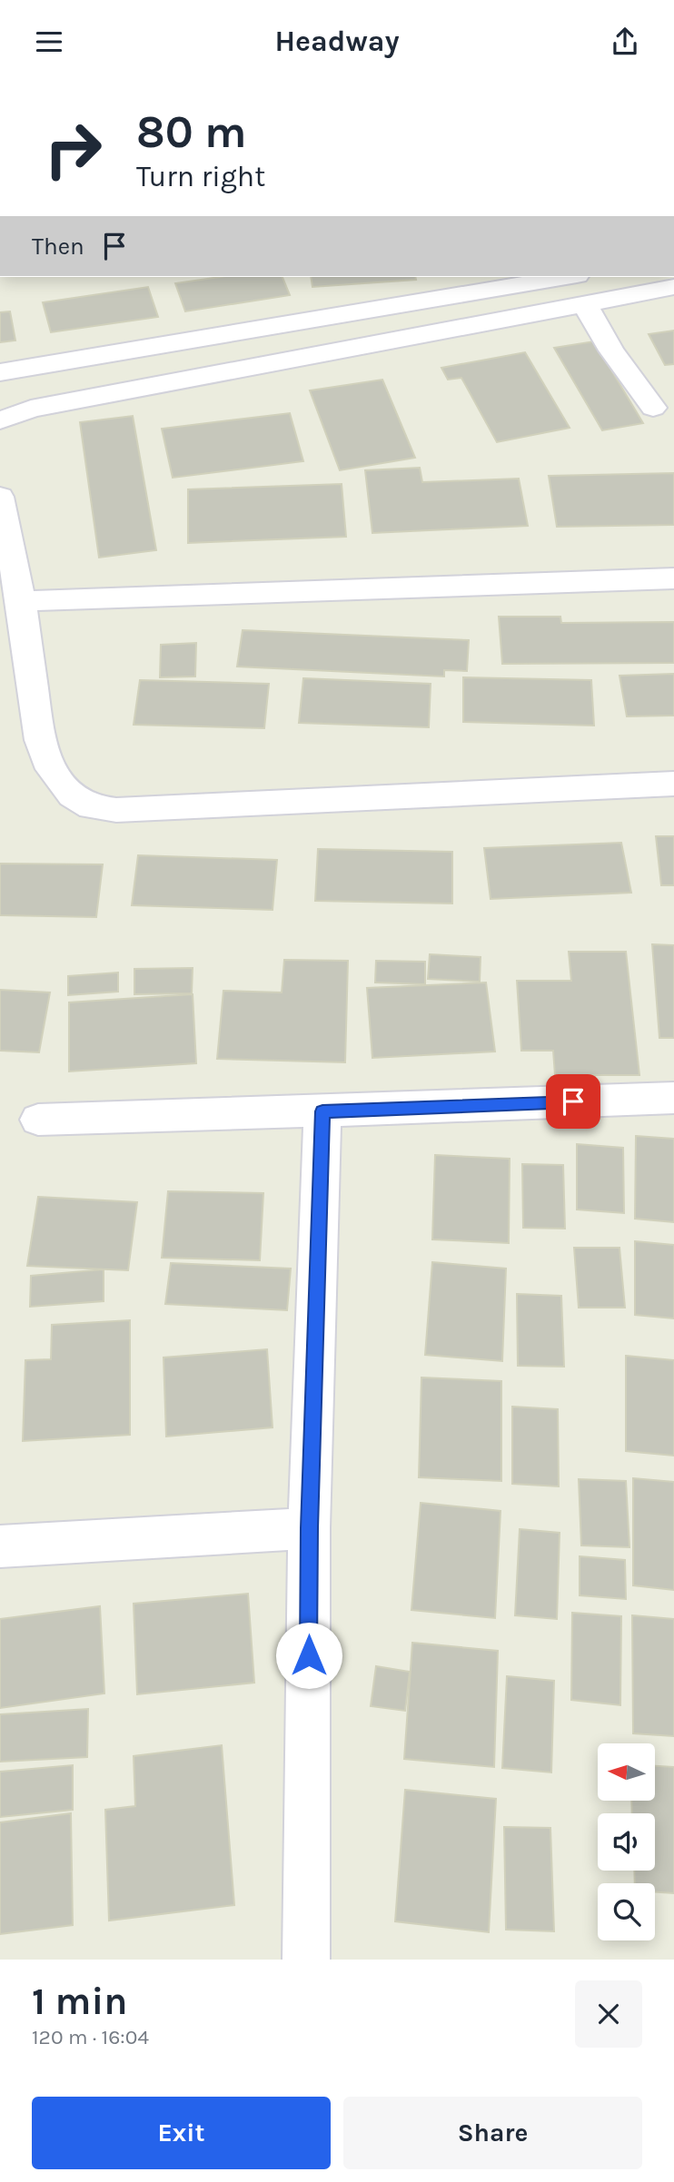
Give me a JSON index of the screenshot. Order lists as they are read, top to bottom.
{
  "north": "left",
  "page": {
    "header": "Headway",
    "turn": ["80 m", "Turn right"],
    "then": "Then",
    "heading": ["1 min", "120 m · 16:04"],
    "buttons": ["Exit", "Share"]
  }
}
